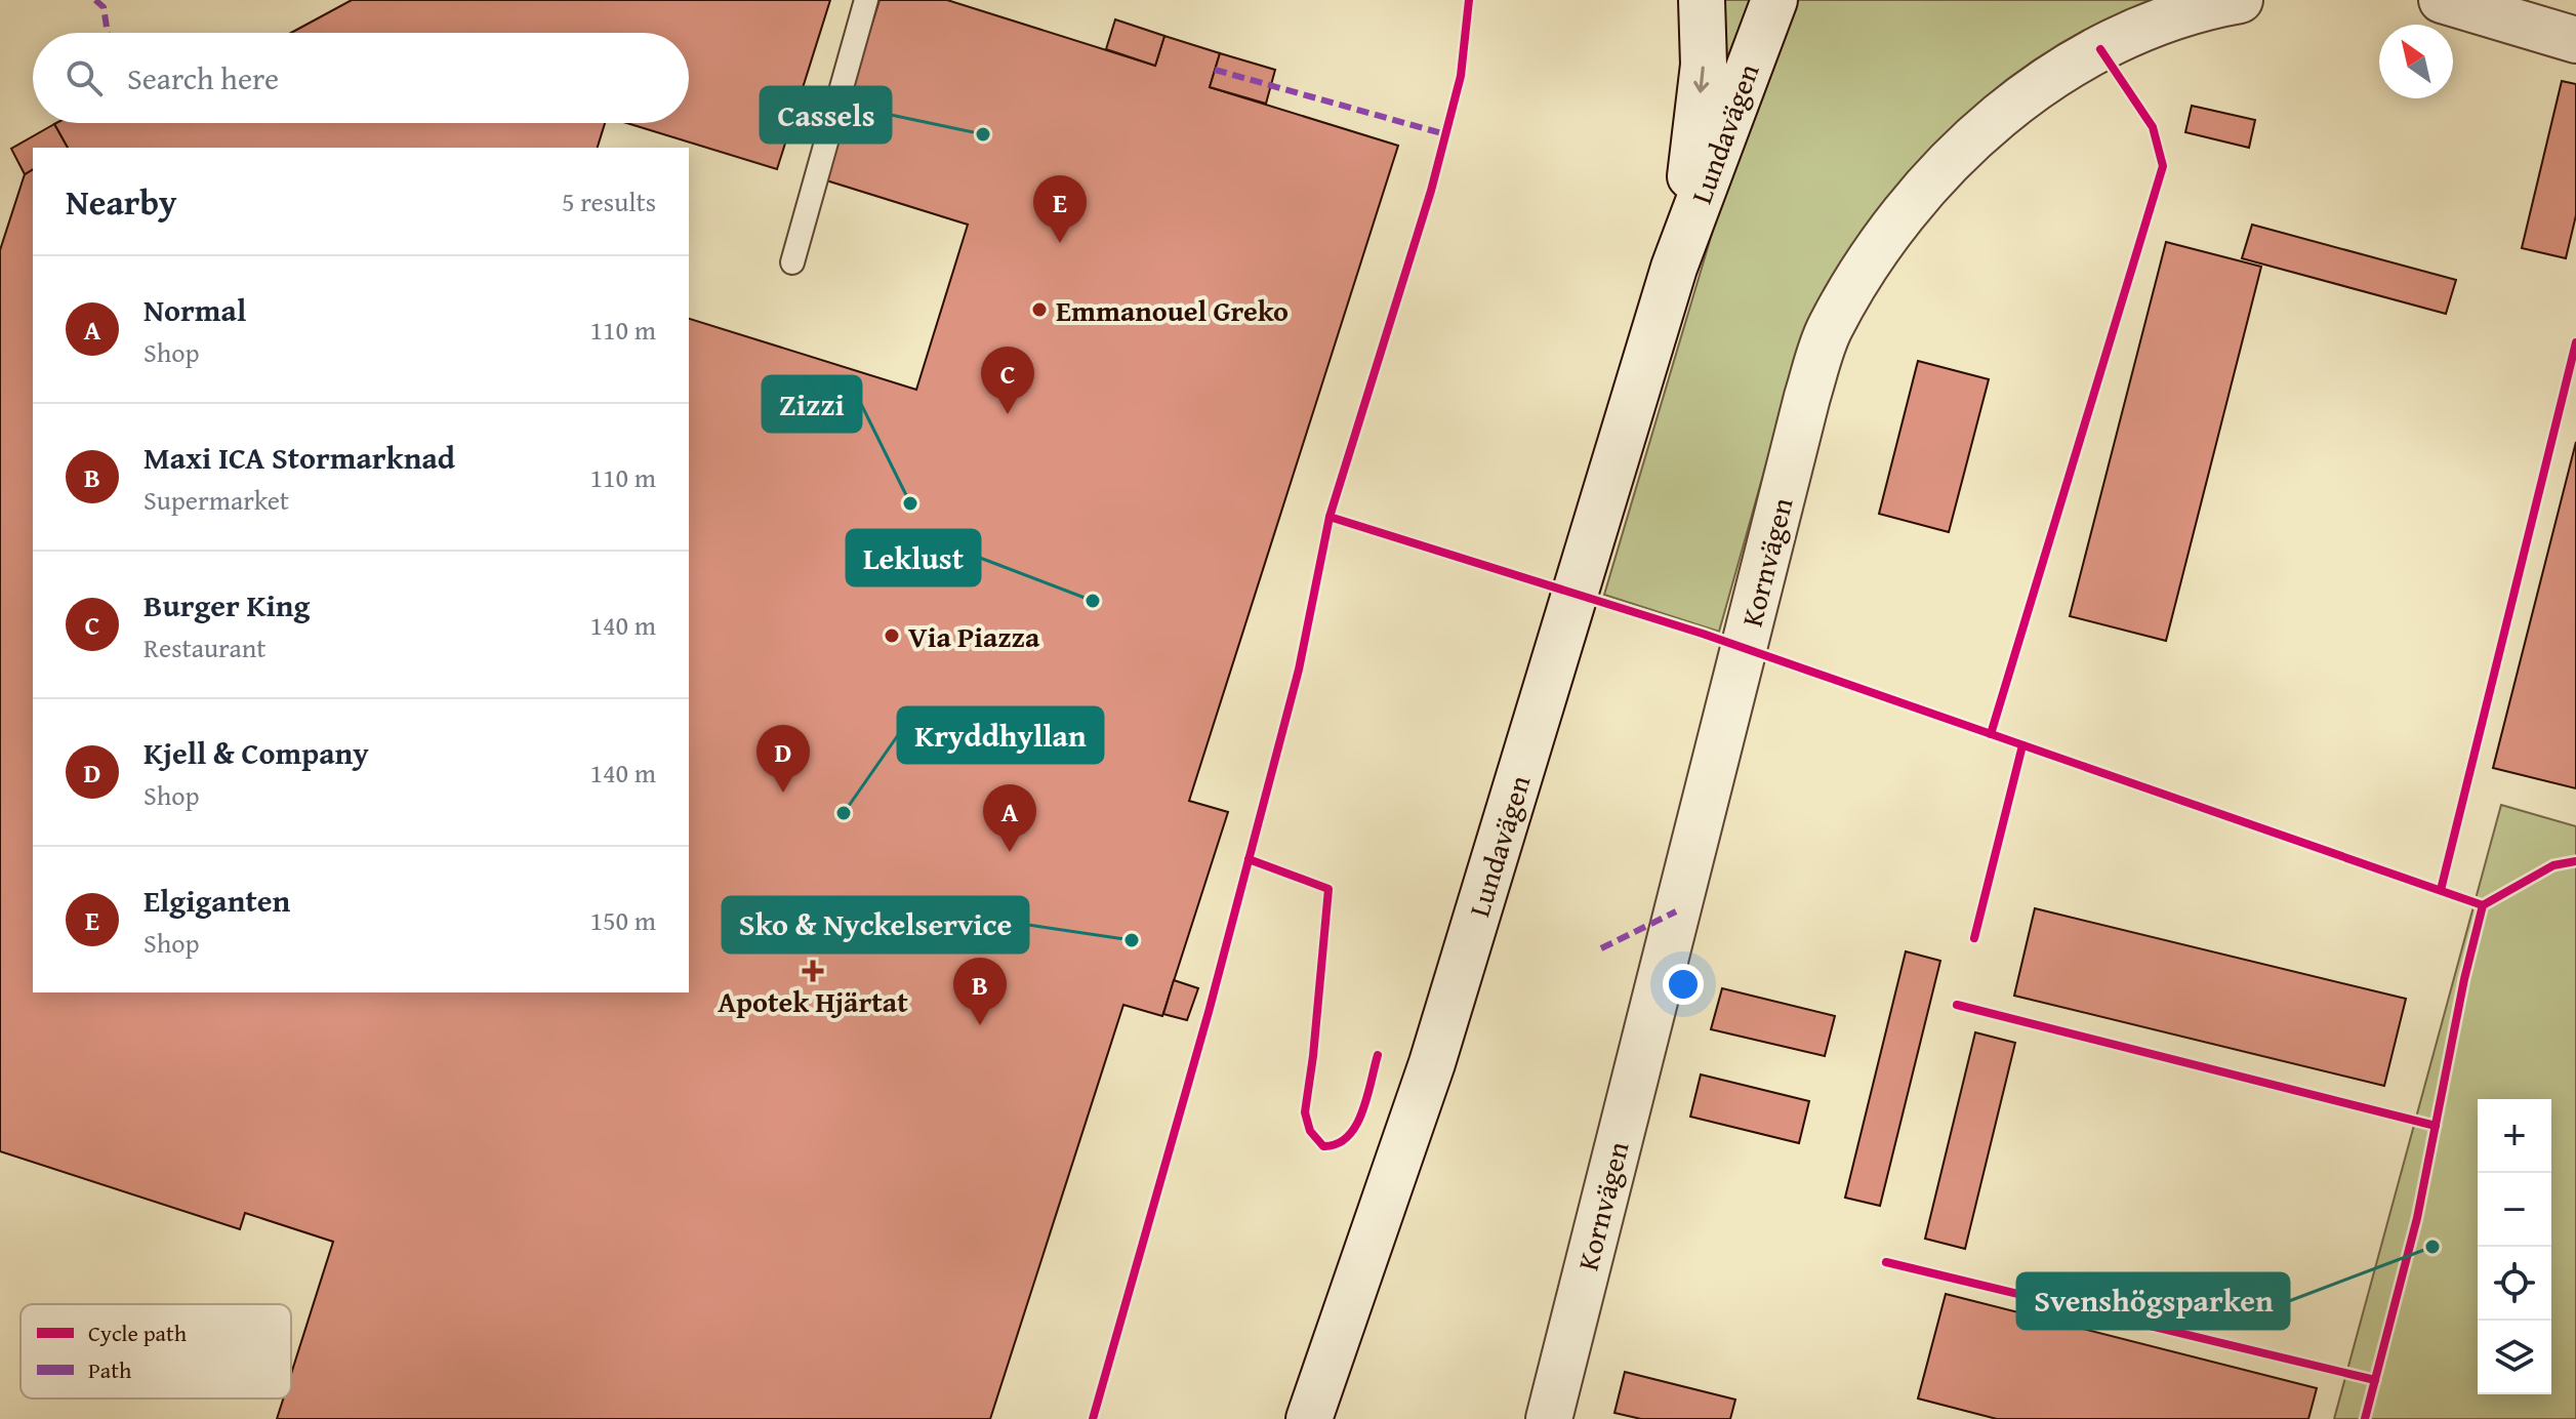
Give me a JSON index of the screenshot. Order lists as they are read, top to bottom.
{
  "streets": {
    "street": ["Lundavägen", "Kornvägen"]
  },
  "places": {
    "other": [
      "Cassels",
      "Emmanouel Greko",
      "Zizzi",
      "Leklust",
      "Via Piazza",
      "Kryddhyllan",
      "Sko & Nyckelservice",
      "Svenshögsparken"
    ],
    "health": ["Apotek Hjärtat"]
  },
  "legend": ["Cycle path", "Path"],
  "north": "top left",
  "page": {
    "search": "Search here",
    "heading": ["Nearby", "5 results"],
    "pins": [
      "E",
      "C",
      "D",
      "A",
      "B"
    ],
    "list": [
      {
        "mark": "A",
        "name": "Normal",
        "note": "Shop",
        "value": "110 m"
      },
      {
        "mark": "B",
        "name": "Maxi ICA Stormarknad",
        "note": "Supermarket",
        "value": "110 m"
      },
      {
        "mark": "C",
        "name": "Burger King",
        "note": "Restaurant",
        "value": "140 m"
      },
      {
        "mark": "D",
        "name": "Kjell & Company",
        "note": "Shop",
        "value": "140 m"
      },
      {
        "mark": "E",
        "name": "Elgiganten",
        "note": "Shop",
        "value": "150 m"
      }
    ],
    "map_buttons": ["+", "−"]
  }
}
